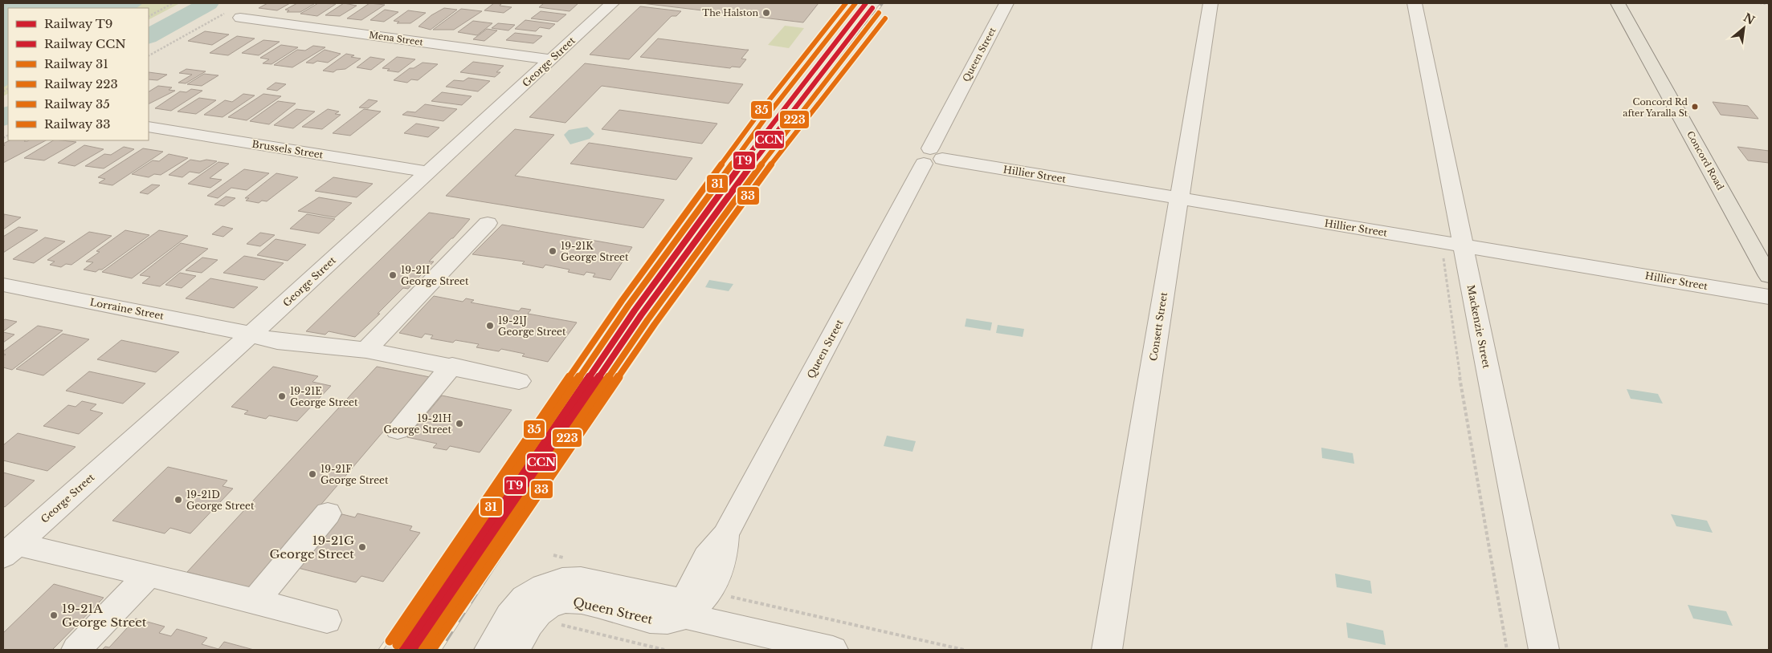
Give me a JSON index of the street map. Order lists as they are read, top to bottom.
{
  "streets": {
    "main road": ["Concord Road"],
    "street": [
      "Mena Street",
      "Queen Street",
      "George Street",
      "Brussels Street",
      "Hillier Street",
      "Lorraine Street",
      "Consett Street",
      "Mackenzie Street"
    ]
  },
  "crossings": [
    ["Mena Street", "George Street"],
    ["Queen Street", "Hillier Street"],
    ["George Street", "Brussels Street"],
    ["George Street", "Lorraine Street"],
    ["Hillier Street", "Consett Street"],
    ["Hillier Street", "Mackenzie Street"]
  ],
  "places": [
    "The Halston",
    "Concord Rd after Yaralla St",
    "19-21K George Street",
    "19-21I George Street",
    "19-21J George Street",
    "19-21E George Street",
    "19-21H George Street",
    "19-21F George Street",
    "19-21D George Street",
    "19-21G George Street",
    "19-21A George Street"
  ],
  "lines": [
    "rail line T9",
    "rail line 31",
    "rail line 35",
    "rail line CCN",
    "rail line 223",
    "rail line 33"
  ],
  "legend": [
    "Railway T9",
    "Railway CCN",
    "Railway 31",
    "Railway 223",
    "Railway 35",
    "Railway 33"
  ],
  "north": "top right"
}
